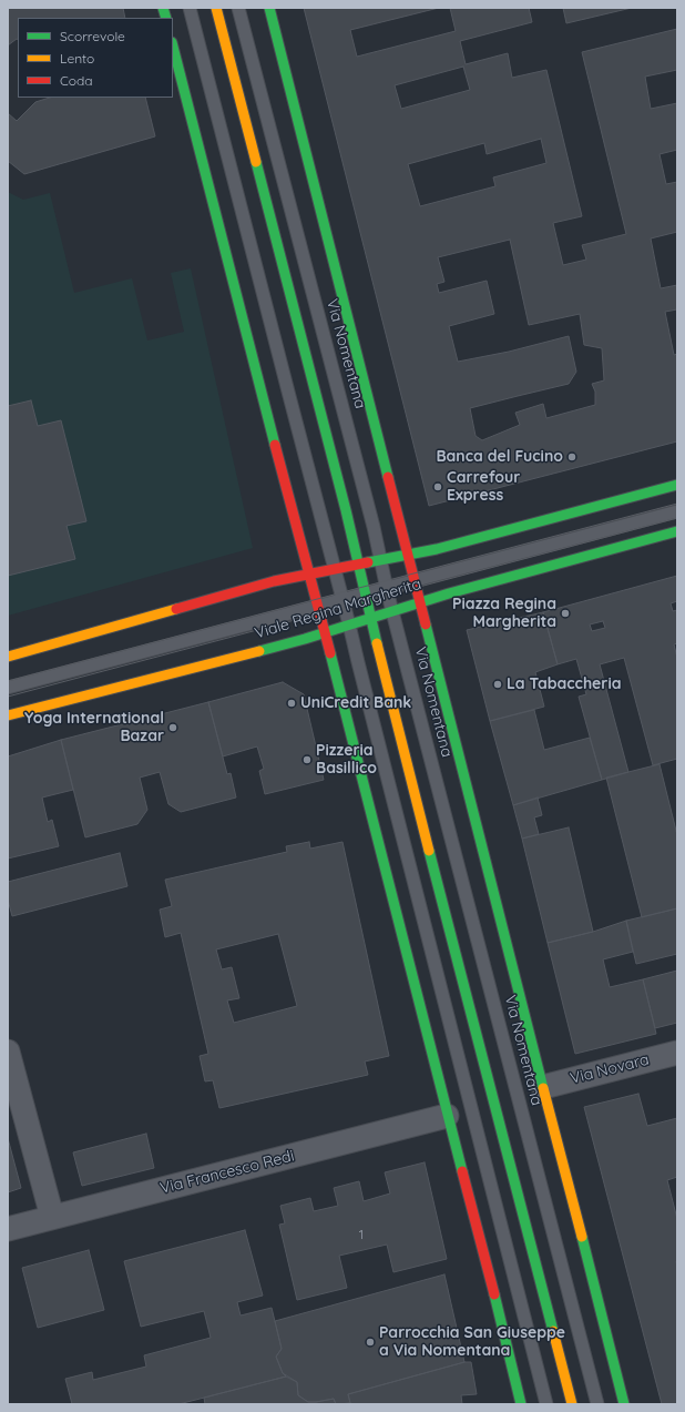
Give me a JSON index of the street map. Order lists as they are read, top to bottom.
{
  "streets": {
    "main road": ["Via Nomentana", "Viale Regina Margherita"],
    "street": ["Via Novara", "Via Francesco Redi"]
  },
  "crossings": [
    ["Via Nomentana", "Viale Regina Margherita"],
    ["Via Nomentana", "Via Novara"]
  ],
  "places": [
    "Banca del Fucino",
    "Carrefour Express",
    "Piazza Regina Margherita",
    "La Tabaccheria",
    "UniCredit Bank",
    "Yoga International Bazar",
    "Pizzeria Basillico",
    "Parrocchia San Giuseppe a Via Nomentana"
  ],
  "house_numbers": ["1"],
  "legend": ["Scorrevole", "Lento", "Coda"]
}
